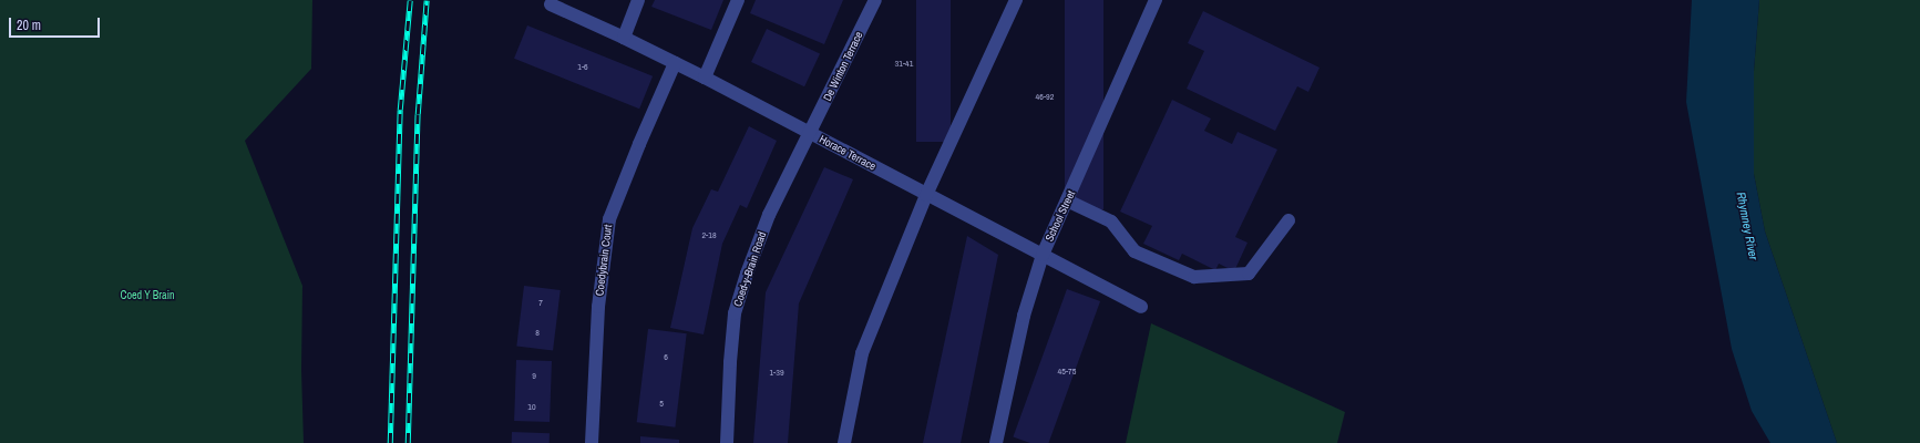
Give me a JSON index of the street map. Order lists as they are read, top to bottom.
{
  "streets": {
    "street": [
      "De Winton Terrace",
      "Horace Terrace",
      "School Street",
      "Coedybrain Court",
      "Coed-y-Brain Road"
    ]
  },
  "crossings": [
    ["De Winton Terrace", "Horace Terrace"],
    ["De Winton Terrace", "Coed-y-Brain Road"],
    ["Horace Terrace", "School Street"],
    ["Horace Terrace", "Coedybrain Court"],
    ["Horace Terrace", "Coed-y-Brain Road"]
  ],
  "water": ["Rhymney River"],
  "parks": ["Coed Y Brain"],
  "house_numbers": [
    "31-41",
    "1-6",
    "46-92",
    "2-18",
    "7",
    "8",
    "6",
    "45-75",
    "1-39",
    "9",
    "5",
    "10"
  ],
  "scale_bar": "20 m"
}
